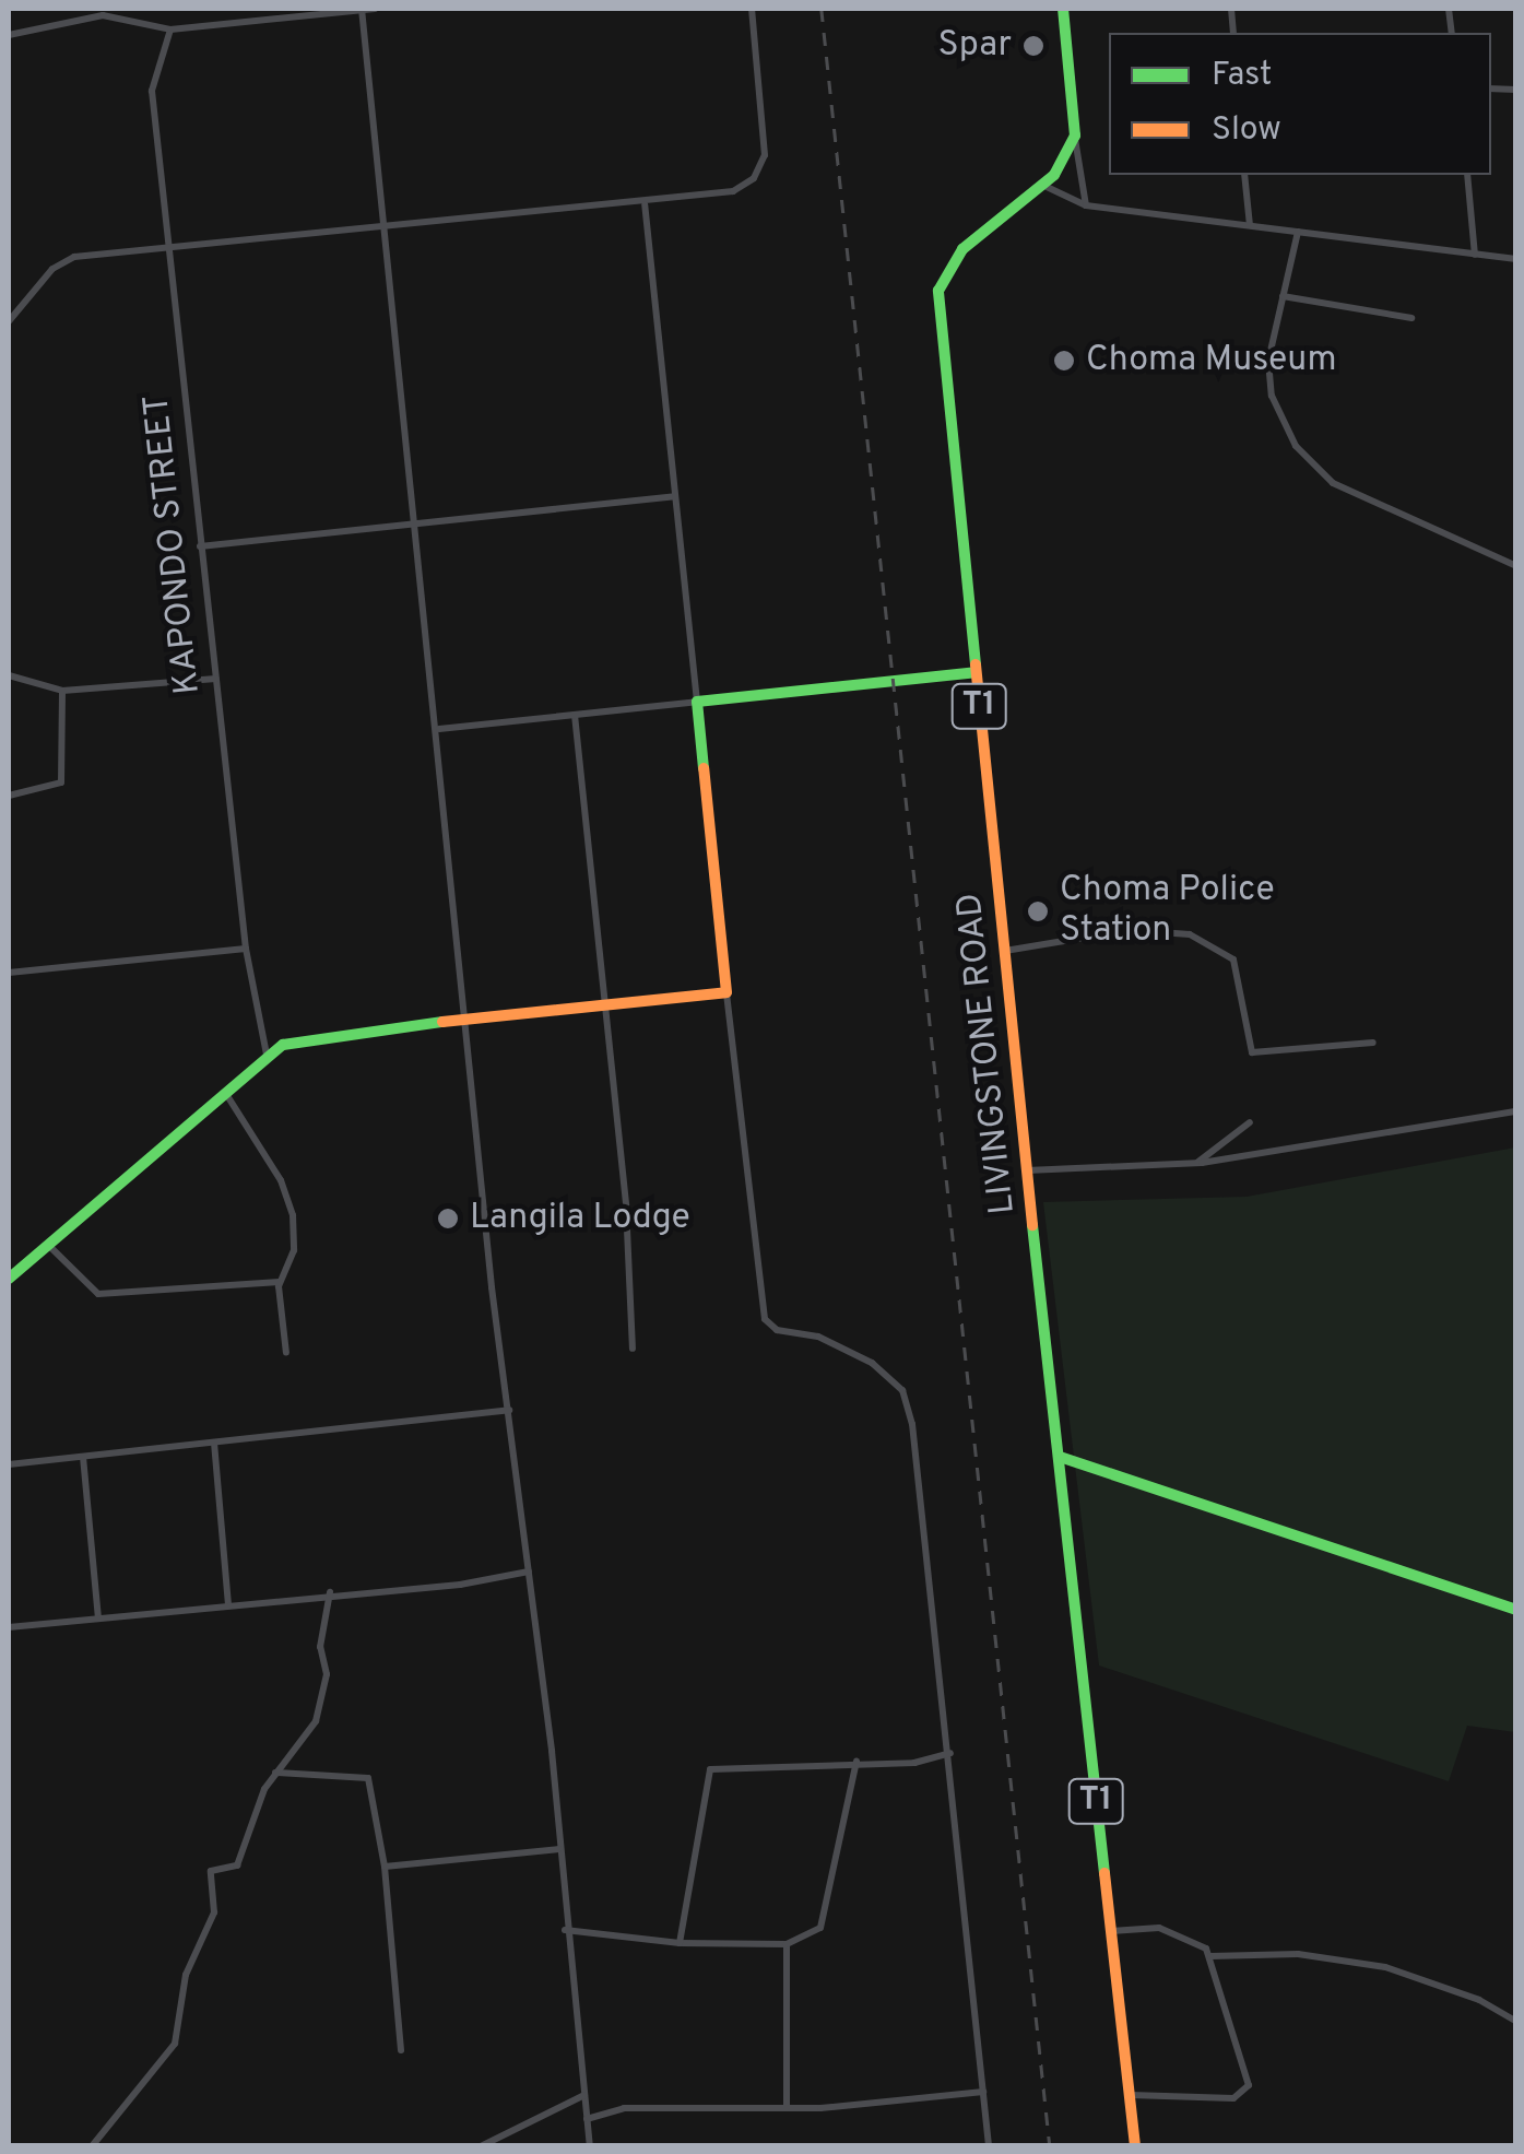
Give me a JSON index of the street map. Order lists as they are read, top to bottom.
{
  "streets": {
    "main road": ["T1", "LIVINGSTONE ROAD"],
    "street": ["KAPONDO STREET"]
  },
  "places": [
    "Spar",
    "Choma Museum",
    "Choma Police Station",
    "Langila Lodge"
  ],
  "legend": ["Fast", "Slow"]
}
